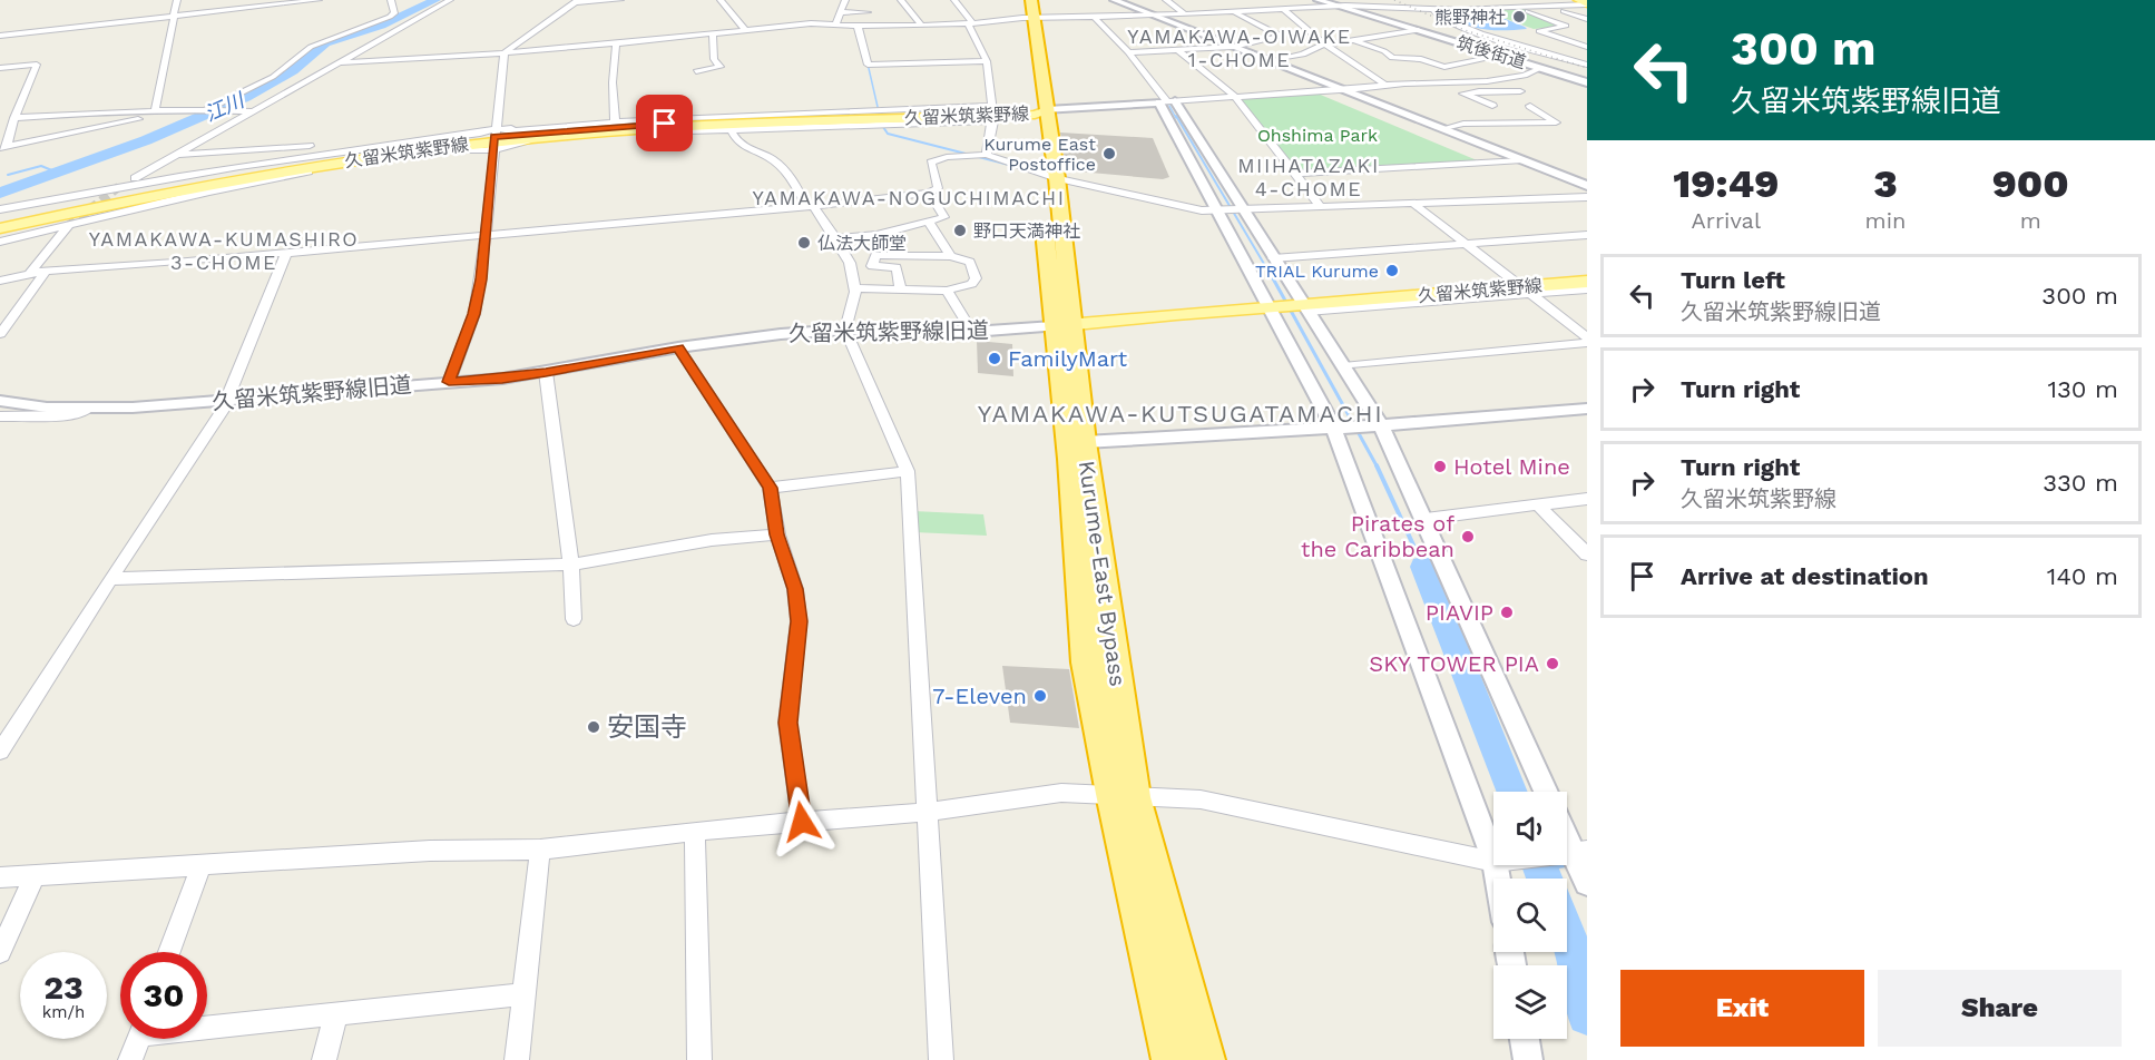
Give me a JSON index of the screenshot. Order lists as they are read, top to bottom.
{
  "streets": {
    "highway": ["Kurume-East Bypass"],
    "main road": ["久留米筑紫野線"],
    "street": ["筑後街道", "久留米筑紫野線旧道"]
  },
  "crossings": [
    ["久留米筑紫野線", "久留米筑紫野線旧道"],
    ["久留米筑紫野線", "Kurume-East Bypass"],
    ["久留米筑紫野線旧道", "Kurume-East Bypass"]
  ],
  "districts": [
    "YAMAKAWA-OIWAKE 1-CHOME",
    "MIIHATAZAKI 4-CHOME",
    "YAMAKAWA-NOGUCHIMACHI",
    "YAMAKAWA-KUMASHIRO 3-CHOME",
    "YAMAKAWA-KUTSUGATAMACHI"
  ],
  "water": ["江川"],
  "parks": ["Ohshima Park"],
  "places": [
    "熊野神社",
    "Kurume East Postoffice",
    "野口天満神社",
    "仏法大師堂",
    "TRIAL Kurume",
    "FamilyMart",
    "Hotel Mine",
    "Pirates of the Caribbean",
    "PIAVIP",
    "SKY TOWER PIA",
    "7-Eleven",
    "安国寺"
  ],
  "page": {
    "turn": ["300 m", "久留米筑紫野線旧道"],
    "eta": [
      "19:49",
      "Arrival",
      "3",
      "min",
      "900",
      "m"
    ],
    "list": [
      {
        "name": "Turn left",
        "note": "久留米筑紫野線旧道",
        "value": "300 m"
      },
      {
        "name": "Turn right",
        "value": "130 m"
      },
      {
        "name": "Turn right",
        "note": "久留米筑紫野線",
        "value": "330 m"
      },
      {
        "name": "Arrive at destination",
        "value": "140 m"
      }
    ],
    "speed": "23 km/h",
    "limit": "30",
    "buttons": ["Exit", "Share"]
  }
}
